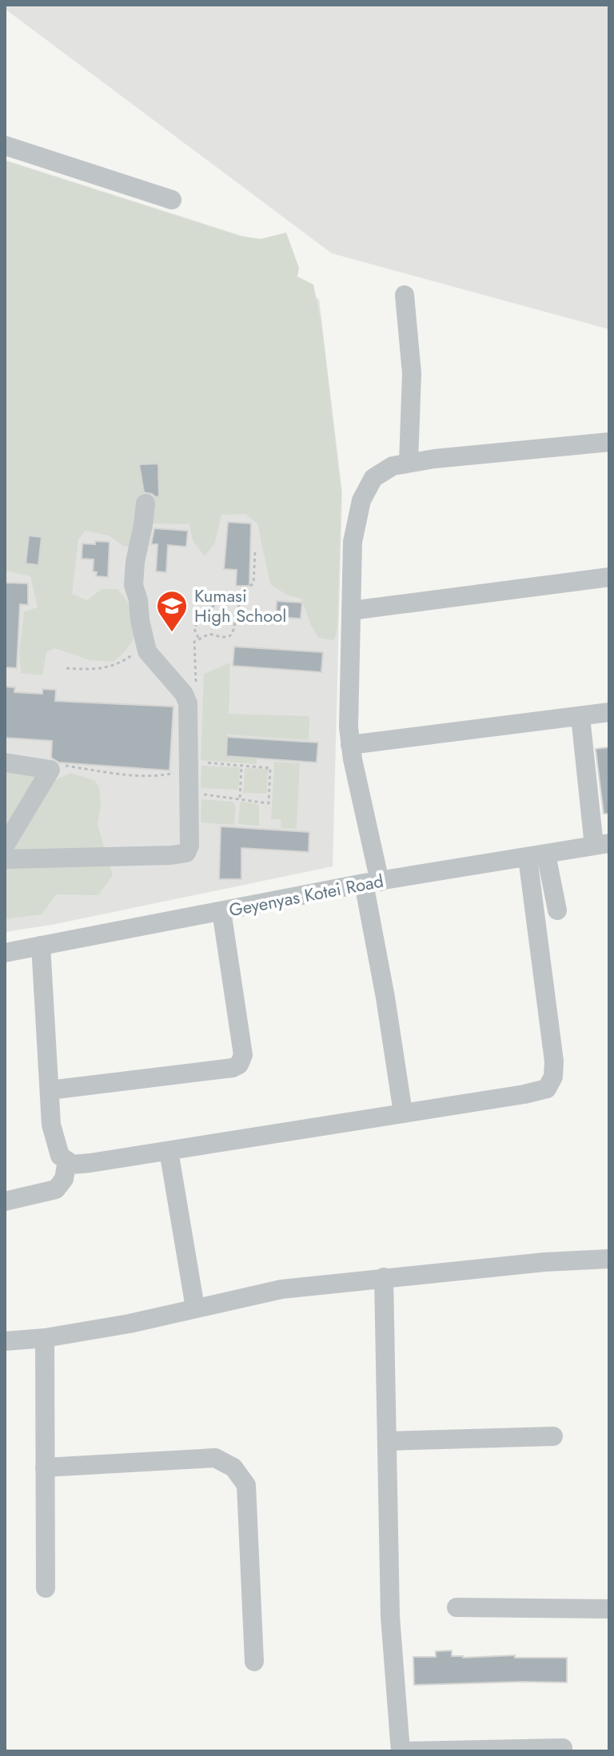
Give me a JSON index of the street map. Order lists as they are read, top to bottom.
{
  "streets": {
    "street": ["Geyenyas Kotei Road"]
  },
  "places": {
    "school or university": ["Kumasi High School"]
  }
}
